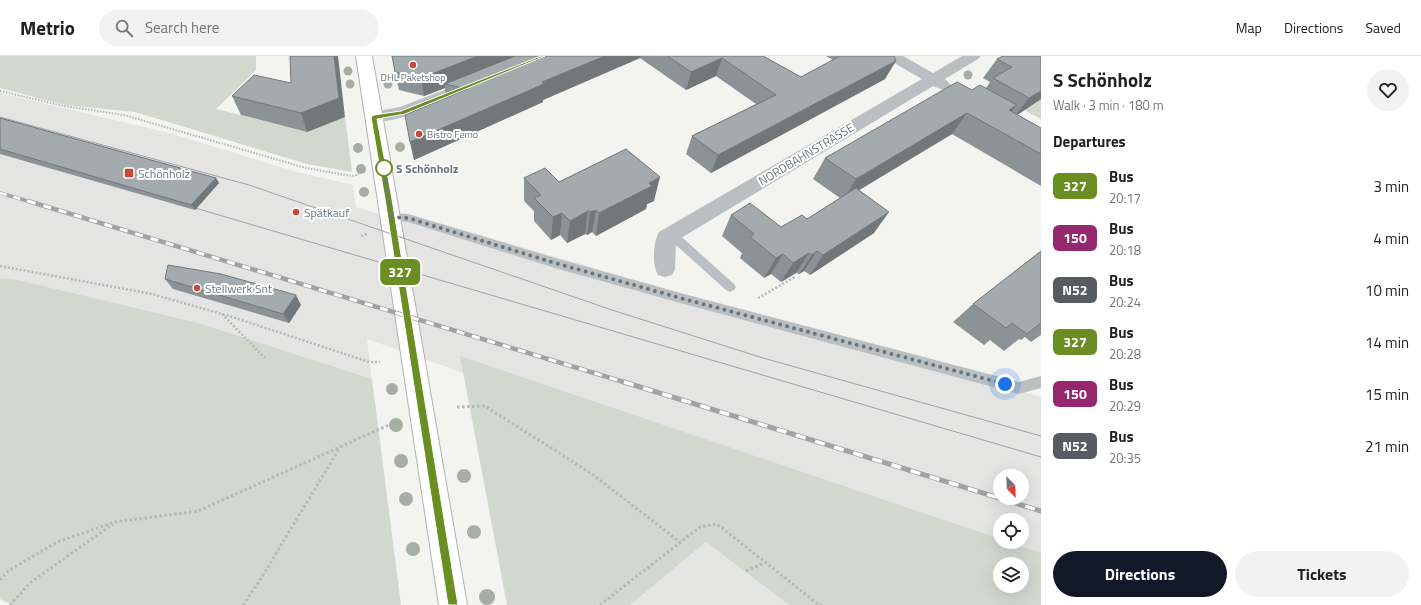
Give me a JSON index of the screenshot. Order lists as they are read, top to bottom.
{
  "streets": {
    "street": ["NORDBAHNSTRASSE"]
  },
  "places": {
    "other": [
      "DHL Paketshop",
      "Bistro Femo",
      "S Schönholz",
      "Spätkauf",
      "Stellwerk Snt"
    ],
    "transit": ["Schönholz"]
  },
  "lines": ["bus line 327"],
  "north": "bottom right",
  "page": {
    "header": "Metrio",
    "search": "Search here",
    "nav": ["Map", "Directions", "Saved"],
    "on_map": "327",
    "heading": [
      ["S Schönholz", "Walk · 3 min · 180 m"],
      "Departures"
    ],
    "list": [
      {
        "mark": "327",
        "name": "Bus",
        "note": "20:17",
        "value": "3 min"
      },
      {
        "mark": "150",
        "name": "Bus",
        "note": "20:18",
        "value": "4 min"
      },
      {
        "mark": "N52",
        "name": "Bus",
        "note": "20:24",
        "value": "10 min"
      },
      {
        "mark": "327",
        "name": "Bus",
        "note": "20:28",
        "value": "14 min"
      },
      {
        "mark": "150",
        "name": "Bus",
        "note": "20:29",
        "value": "15 min"
      },
      {
        "mark": "N52",
        "name": "Bus",
        "note": "20:35",
        "value": "21 min"
      }
    ],
    "buttons": ["Directions", "Tickets"]
  }
}
